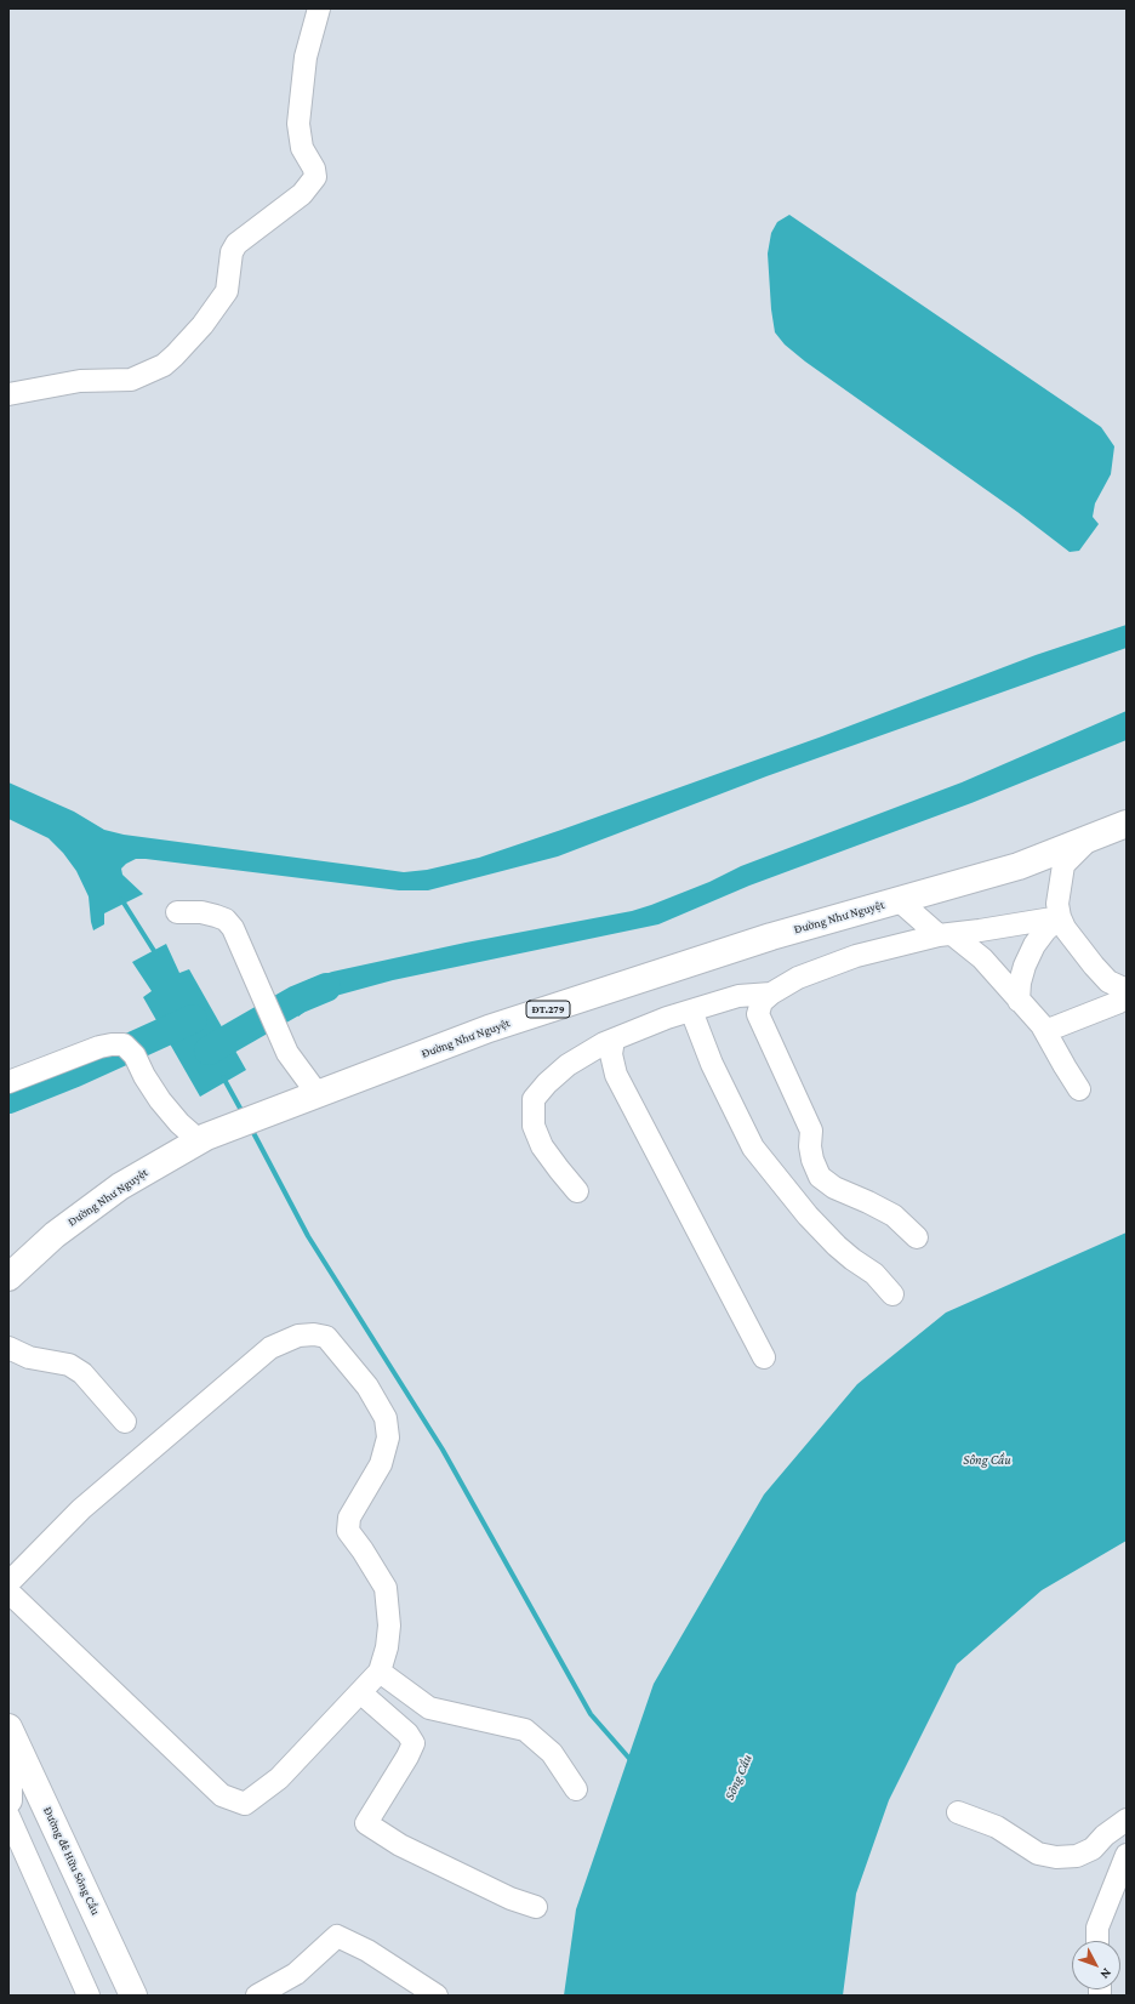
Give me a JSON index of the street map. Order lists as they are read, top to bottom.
{
  "streets": {
    "main road": ["Đường Như Nguyệt", "ĐT.279", "Đường đê Hữu Sông Cầu"]
  },
  "water": ["Sông Cầu"],
  "north": "bottom right"
}
